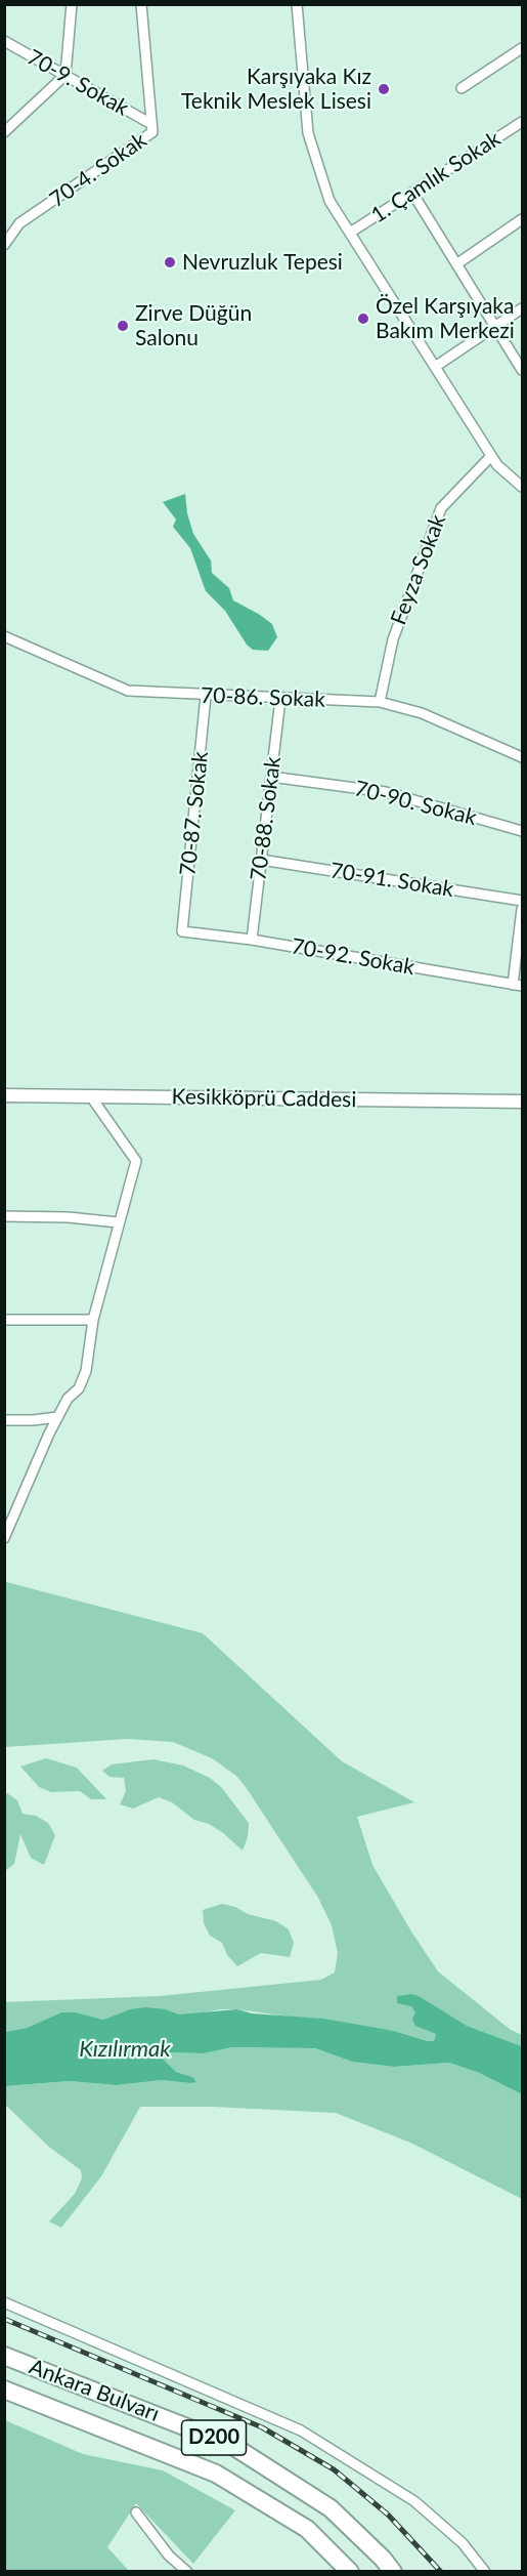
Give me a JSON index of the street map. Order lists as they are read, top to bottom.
{
  "streets": {
    "highway": ["Ankara Bulvarı", "D200"],
    "street": [
      "70-9. Sokak",
      "70-4. Sokak",
      "1. Çamlık Sokak",
      "Feyza Sokak",
      "70-86. Sokak",
      "70-90. Sokak",
      "70-87. Sokak",
      "70-88. Sokak",
      "70-91. Sokak",
      "70-92. Sokak",
      "Kesikköprü Caddesi"
    ]
  },
  "crossings": [
    ["70-9. Sokak", "70-4. Sokak"],
    ["Feyza Sokak", "70-86. Sokak"],
    ["70-86. Sokak", "70-87. Sokak"],
    ["70-86. Sokak", "70-88. Sokak"],
    ["70-90. Sokak", "70-88. Sokak"],
    ["70-87. Sokak", "70-92. Sokak"],
    ["70-88. Sokak", "70-91. Sokak"],
    ["70-88. Sokak", "70-92. Sokak"]
  ],
  "water": ["Kızılırmak"],
  "places": [
    "Karşıyaka Kız Teknik Meslek Lisesi",
    "Nevruzluk Tepesi",
    "Özel Karşıyaka Bakım Merkezi",
    "Zirve Düğün Salonu"
  ]
}
